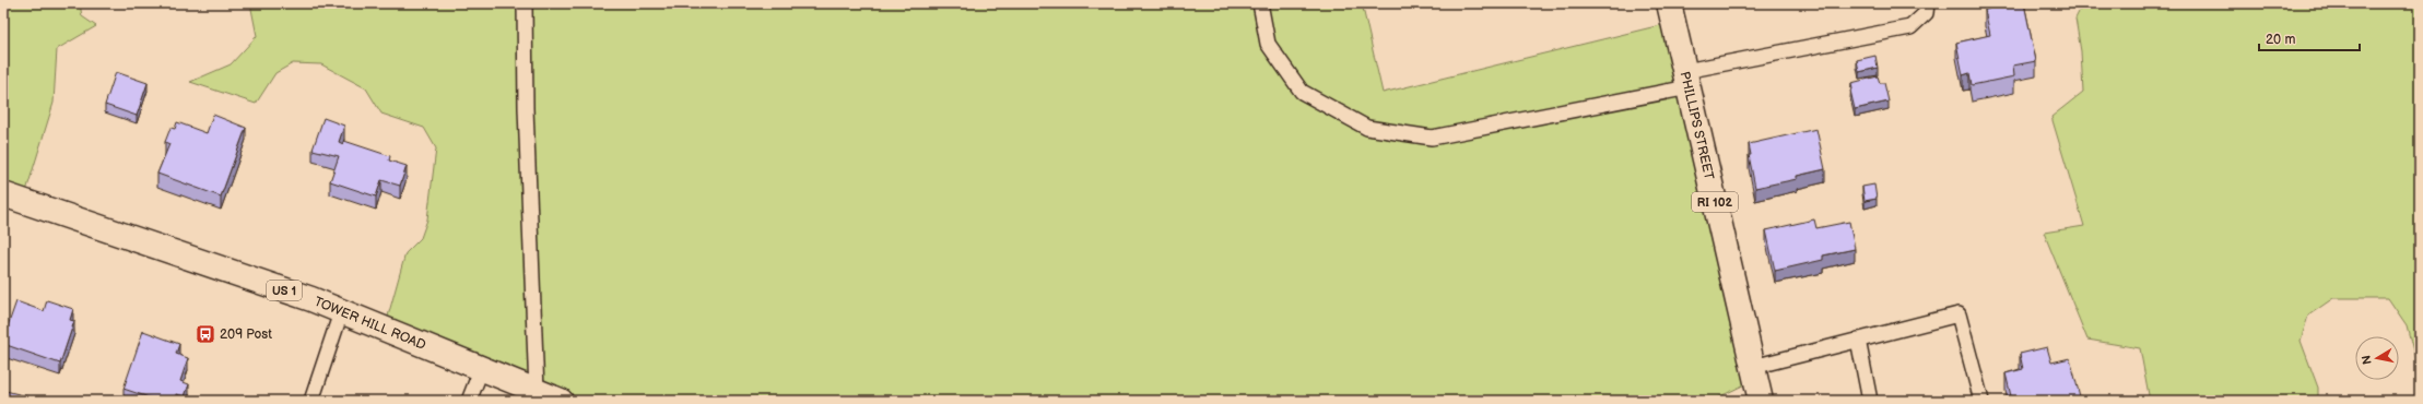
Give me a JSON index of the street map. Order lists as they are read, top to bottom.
{
  "streets": {
    "main road": [
      "PHILLIPS STREET",
      "RI 102",
      "US 1",
      "TOWER HILL ROAD"
    ]
  },
  "places": {
    "bus stop": ["209 Post"]
  },
  "scale_bar": "20 m",
  "north": "left"
}
